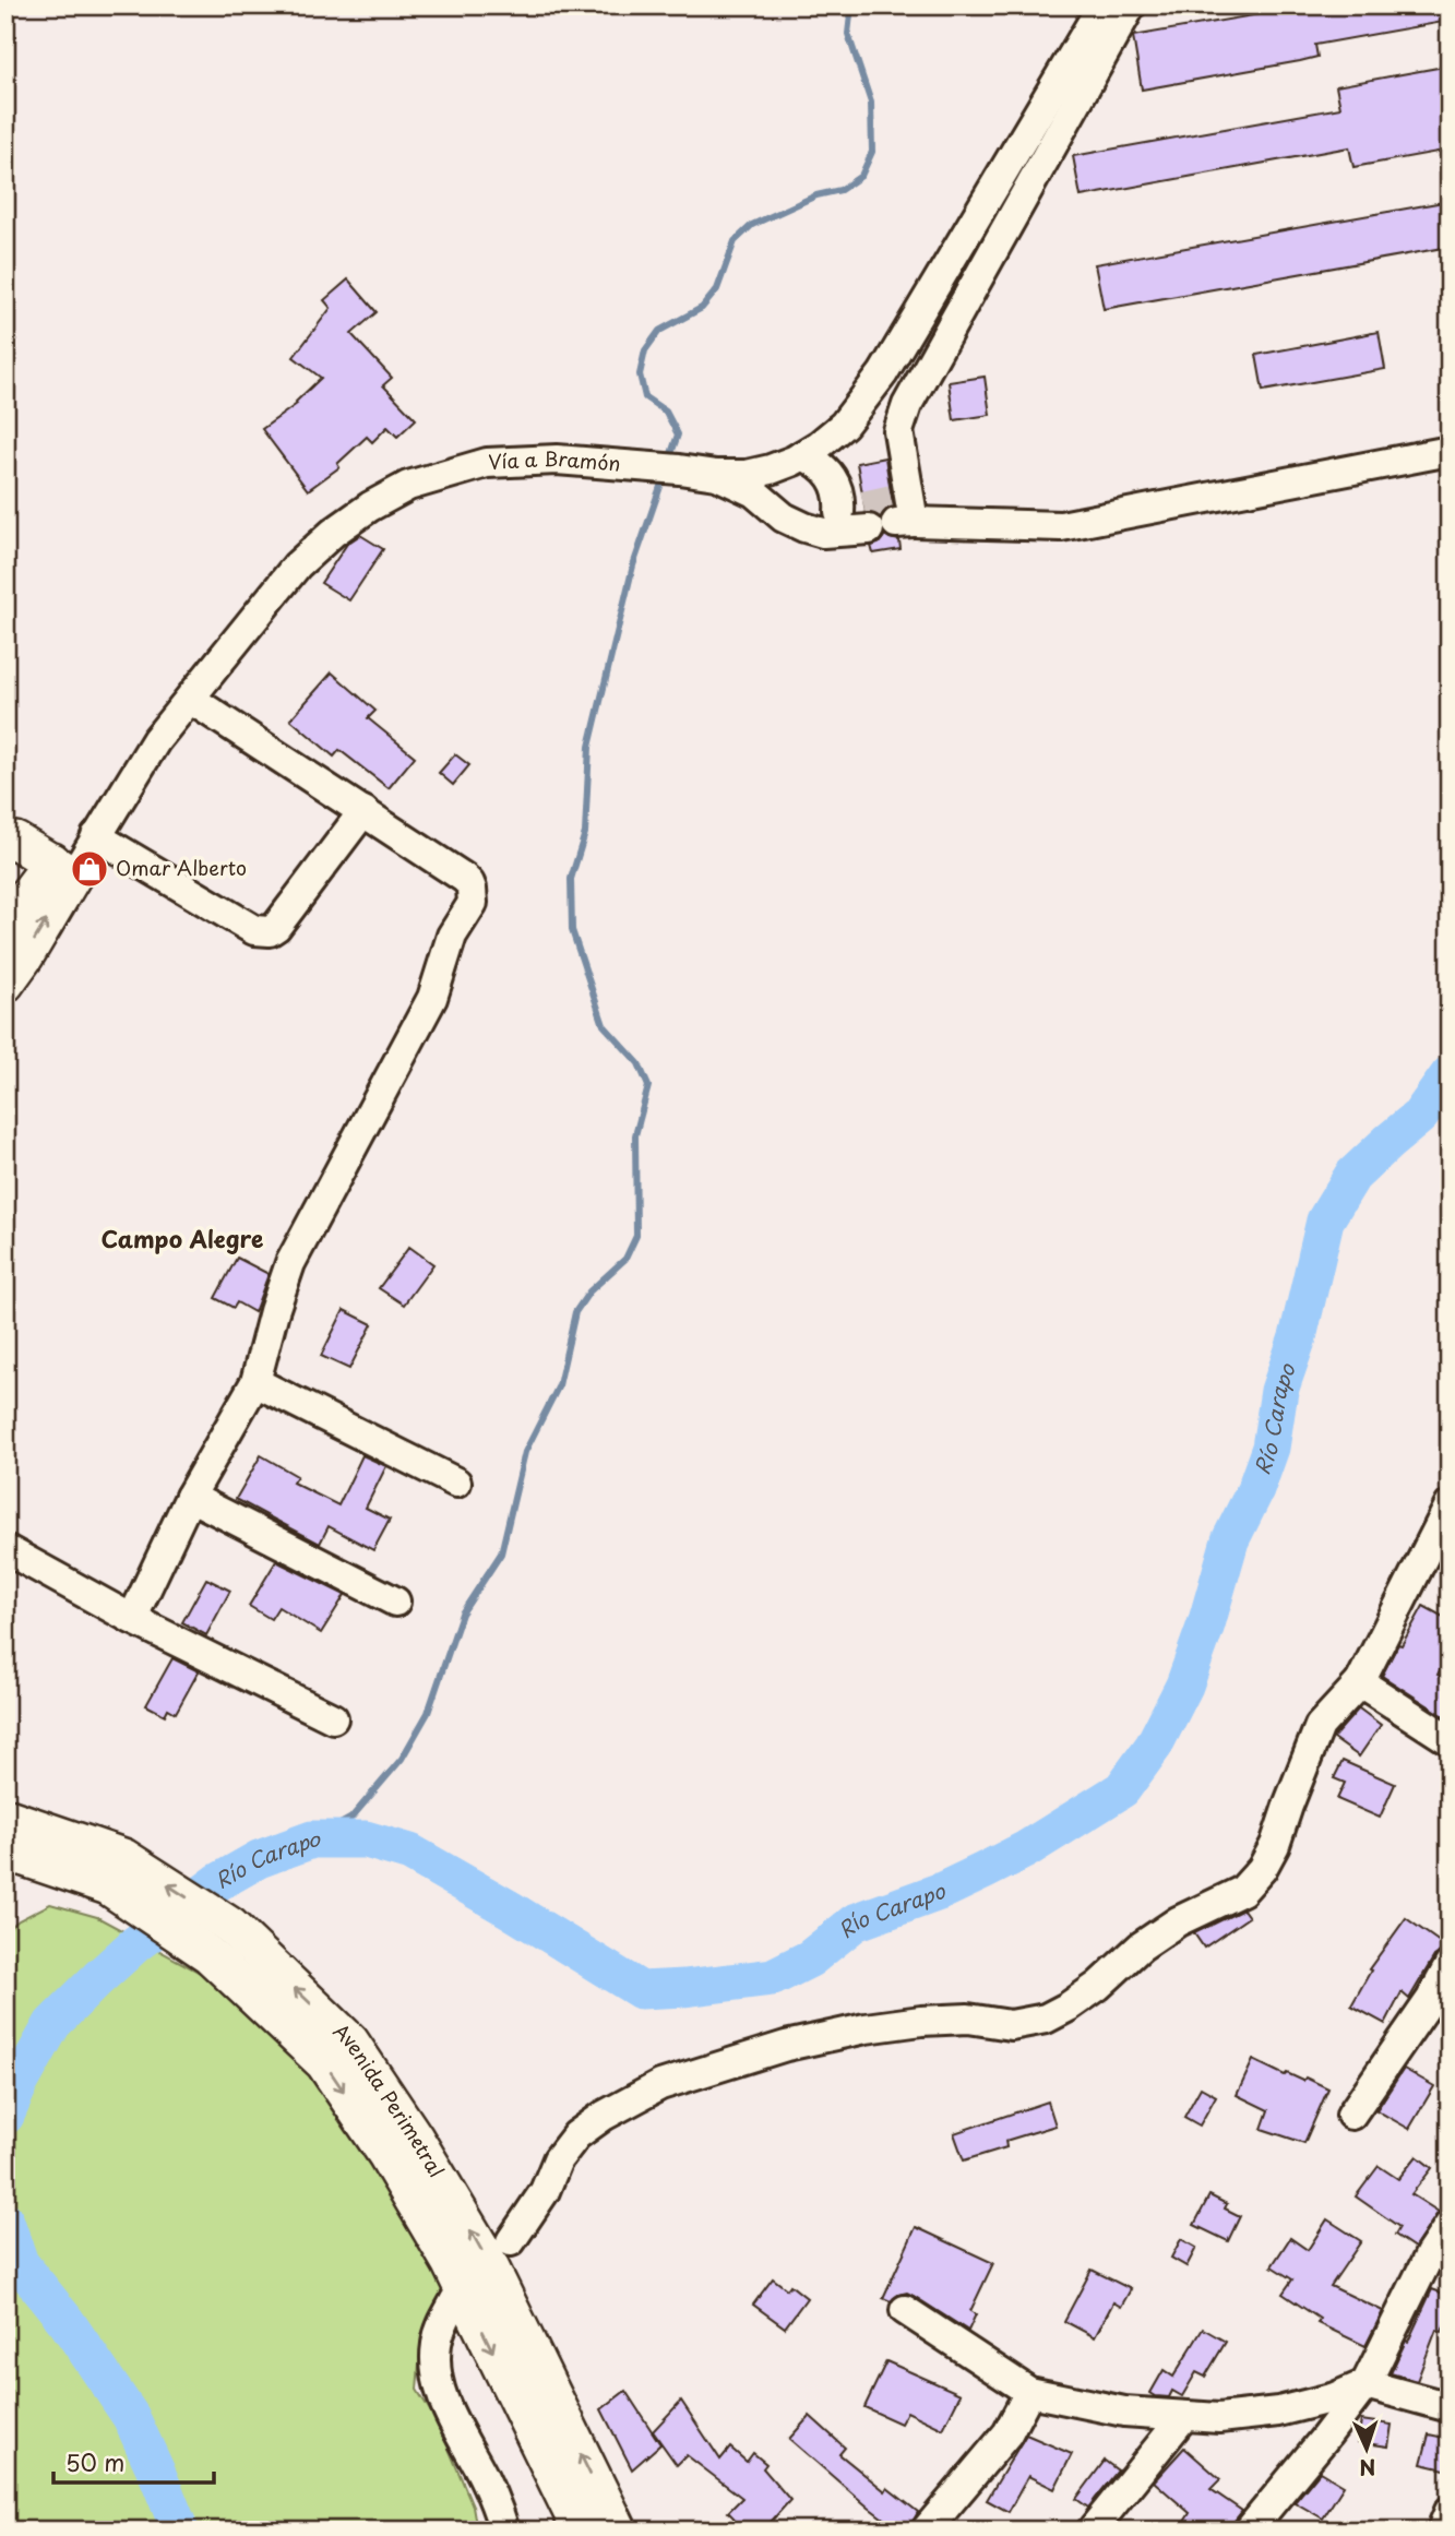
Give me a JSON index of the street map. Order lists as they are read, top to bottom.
{
  "streets": {
    "main road": ["Vía a Bramón", "Avenida Perimetral"]
  },
  "districts": ["Campo Alegre"],
  "water": ["Río Carapo"],
  "places": {
    "shop": ["Omar Alberto"]
  },
  "scale_bar": "50 m",
  "north": "bottom"
}
